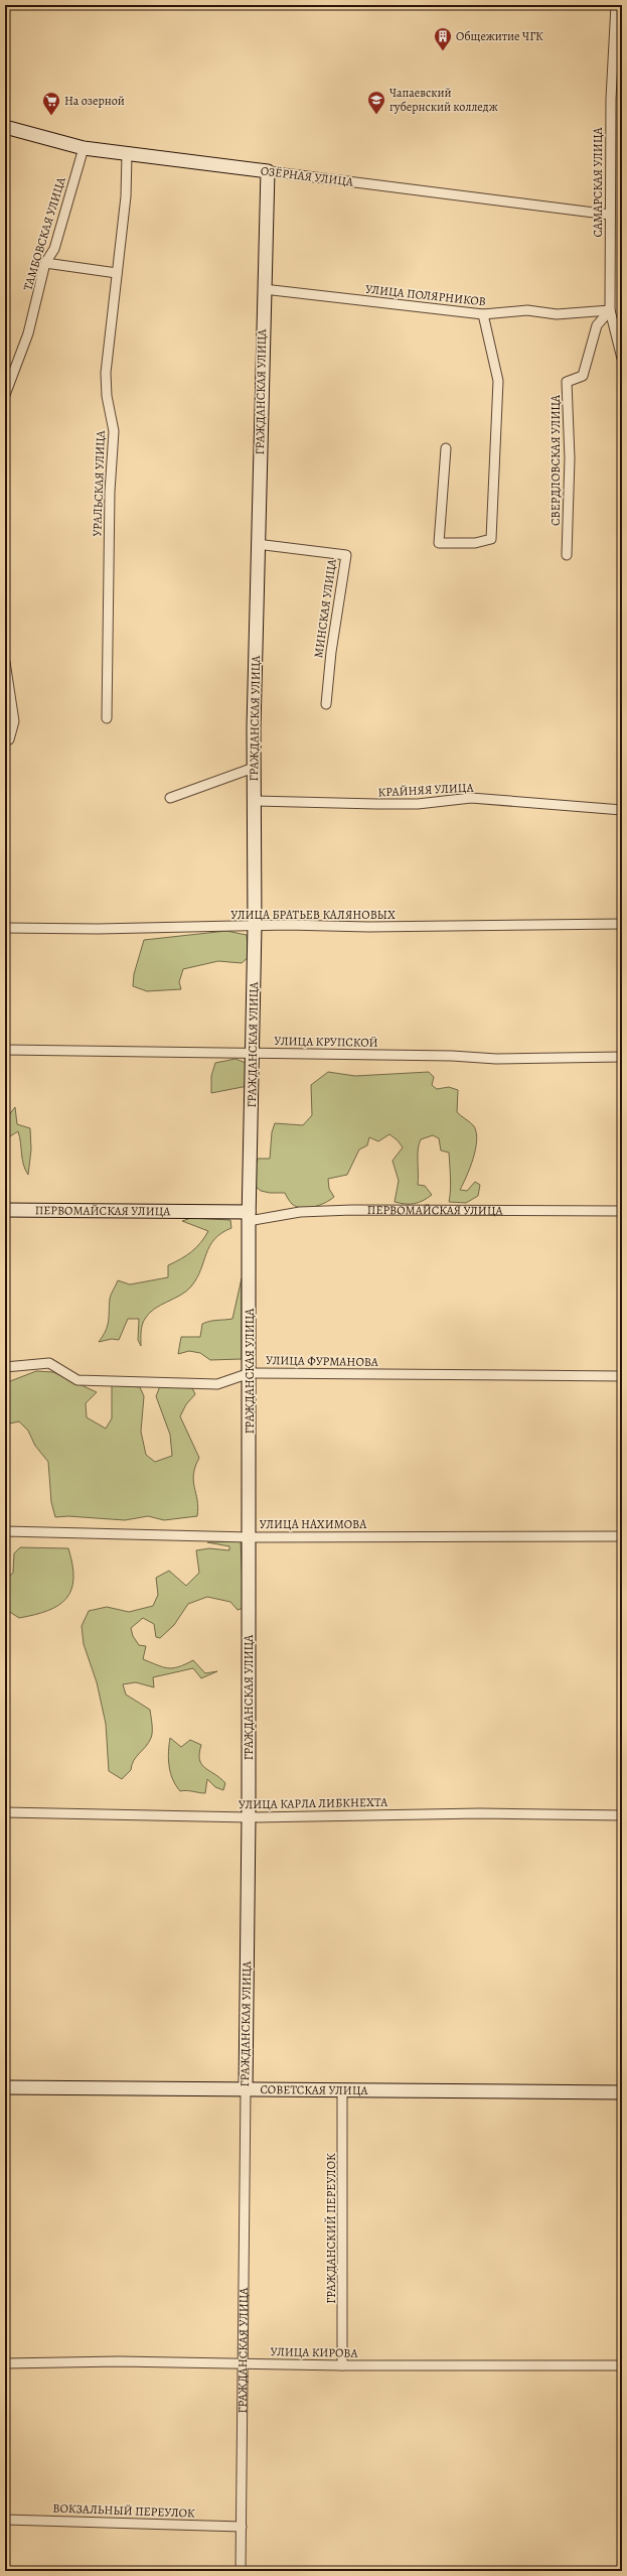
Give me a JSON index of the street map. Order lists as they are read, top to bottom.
{
  "streets": {
    "street": [
      "ОЗЁРНАЯ УЛИЦА",
      "САМАРСКАЯ УЛИЦА",
      "ТАМБОВСКАЯ УЛИЦА",
      "УЛИЦА ПОЛЯРНИКОВ",
      "ГРАЖДАНСКАЯ УЛИЦА",
      "СВЕРДЛОВСКАЯ УЛИЦА",
      "УРАЛЬСКАЯ УЛИЦА",
      "МИНСКАЯ УЛИЦА",
      "КРАЙНЯЯ УЛИЦА",
      "УЛИЦА БРАТЬЕВ КАЛЯНОВЫХ",
      "УЛИЦА КРУПСКОЙ",
      "ПЕРВОМАЙСКАЯ УЛИЦА",
      "УЛИЦА ФУРМАНОВА",
      "УЛИЦА НАХИМОВА",
      "УЛИЦА КАРЛА ЛИБКНЕХТА",
      "СОВЕТСКАЯ УЛИЦА",
      "ГРАЖДАНСКИЙ ПЕРЕУЛОК",
      "УЛИЦА КИРОВА",
      "ВОКЗАЛЬНЫЙ ПЕРЕУЛОК"
    ]
  },
  "crossings": [
    ["ОЗЁРНАЯ УЛИЦА", "САМАРСКАЯ УЛИЦА"],
    ["ОЗЁРНАЯ УЛИЦА", "ТАМБОВСКАЯ УЛИЦА"],
    ["ОЗЁРНАЯ УЛИЦА", "ГРАЖДАНСКАЯ УЛИЦА"],
    ["ОЗЁРНАЯ УЛИЦА", "УРАЛЬСКАЯ УЛИЦА"],
    ["САМАРСКАЯ УЛИЦА", "УЛИЦА ПОЛЯРНИКОВ"],
    ["САМАРСКАЯ УЛИЦА", "СВЕРДЛОВСКАЯ УЛИЦА"],
    ["УЛИЦА ПОЛЯРНИКОВ", "ГРАЖДАНСКАЯ УЛИЦА"],
    ["УЛИЦА ПОЛЯРНИКОВ", "СВЕРДЛОВСКАЯ УЛИЦА"],
    ["ГРАЖДАНСКАЯ УЛИЦА", "МИНСКАЯ УЛИЦА"],
    ["ГРАЖДАНСКАЯ УЛИЦА", "КРАЙНЯЯ УЛИЦА"],
    ["ГРАЖДАНСКАЯ УЛИЦА", "УЛИЦА БРАТЬЕВ КАЛЯНОВЫХ"],
    ["ГРАЖДАНСКАЯ УЛИЦА", "УЛИЦА КРУПСКОЙ"],
    ["ГРАЖДАНСКАЯ УЛИЦА", "ПЕРВОМАЙСКАЯ УЛИЦА"],
    ["ГРАЖДАНСКАЯ УЛИЦА", "УЛИЦА ФУРМАНОВА"],
    ["ГРАЖДАНСКАЯ УЛИЦА", "УЛИЦА НАХИМОВА"],
    ["ГРАЖДАНСКАЯ УЛИЦА", "УЛИЦА КАРЛА ЛИБКНЕХТА"],
    ["ГРАЖДАНСКАЯ УЛИЦА", "СОВЕТСКАЯ УЛИЦА"],
    ["ГРАЖДАНСКАЯ УЛИЦА", "УЛИЦА КИРОВА"],
    ["ГРАЖДАНСКАЯ УЛИЦА", "ВОКЗАЛЬНЫЙ ПЕРЕУЛОК"],
    ["СОВЕТСКАЯ УЛИЦА", "ГРАЖДАНСКИЙ ПЕРЕУЛОК"],
    ["ГРАЖДАНСКИЙ ПЕРЕУЛОК", "УЛИЦА КИРОВА"]
  ],
  "places": {
    "building": ["Общежитие ЧГК"],
    "school or university": ["Чапаевский губернский колледж"],
    "supermarket": ["На озерной"]
  }
}
